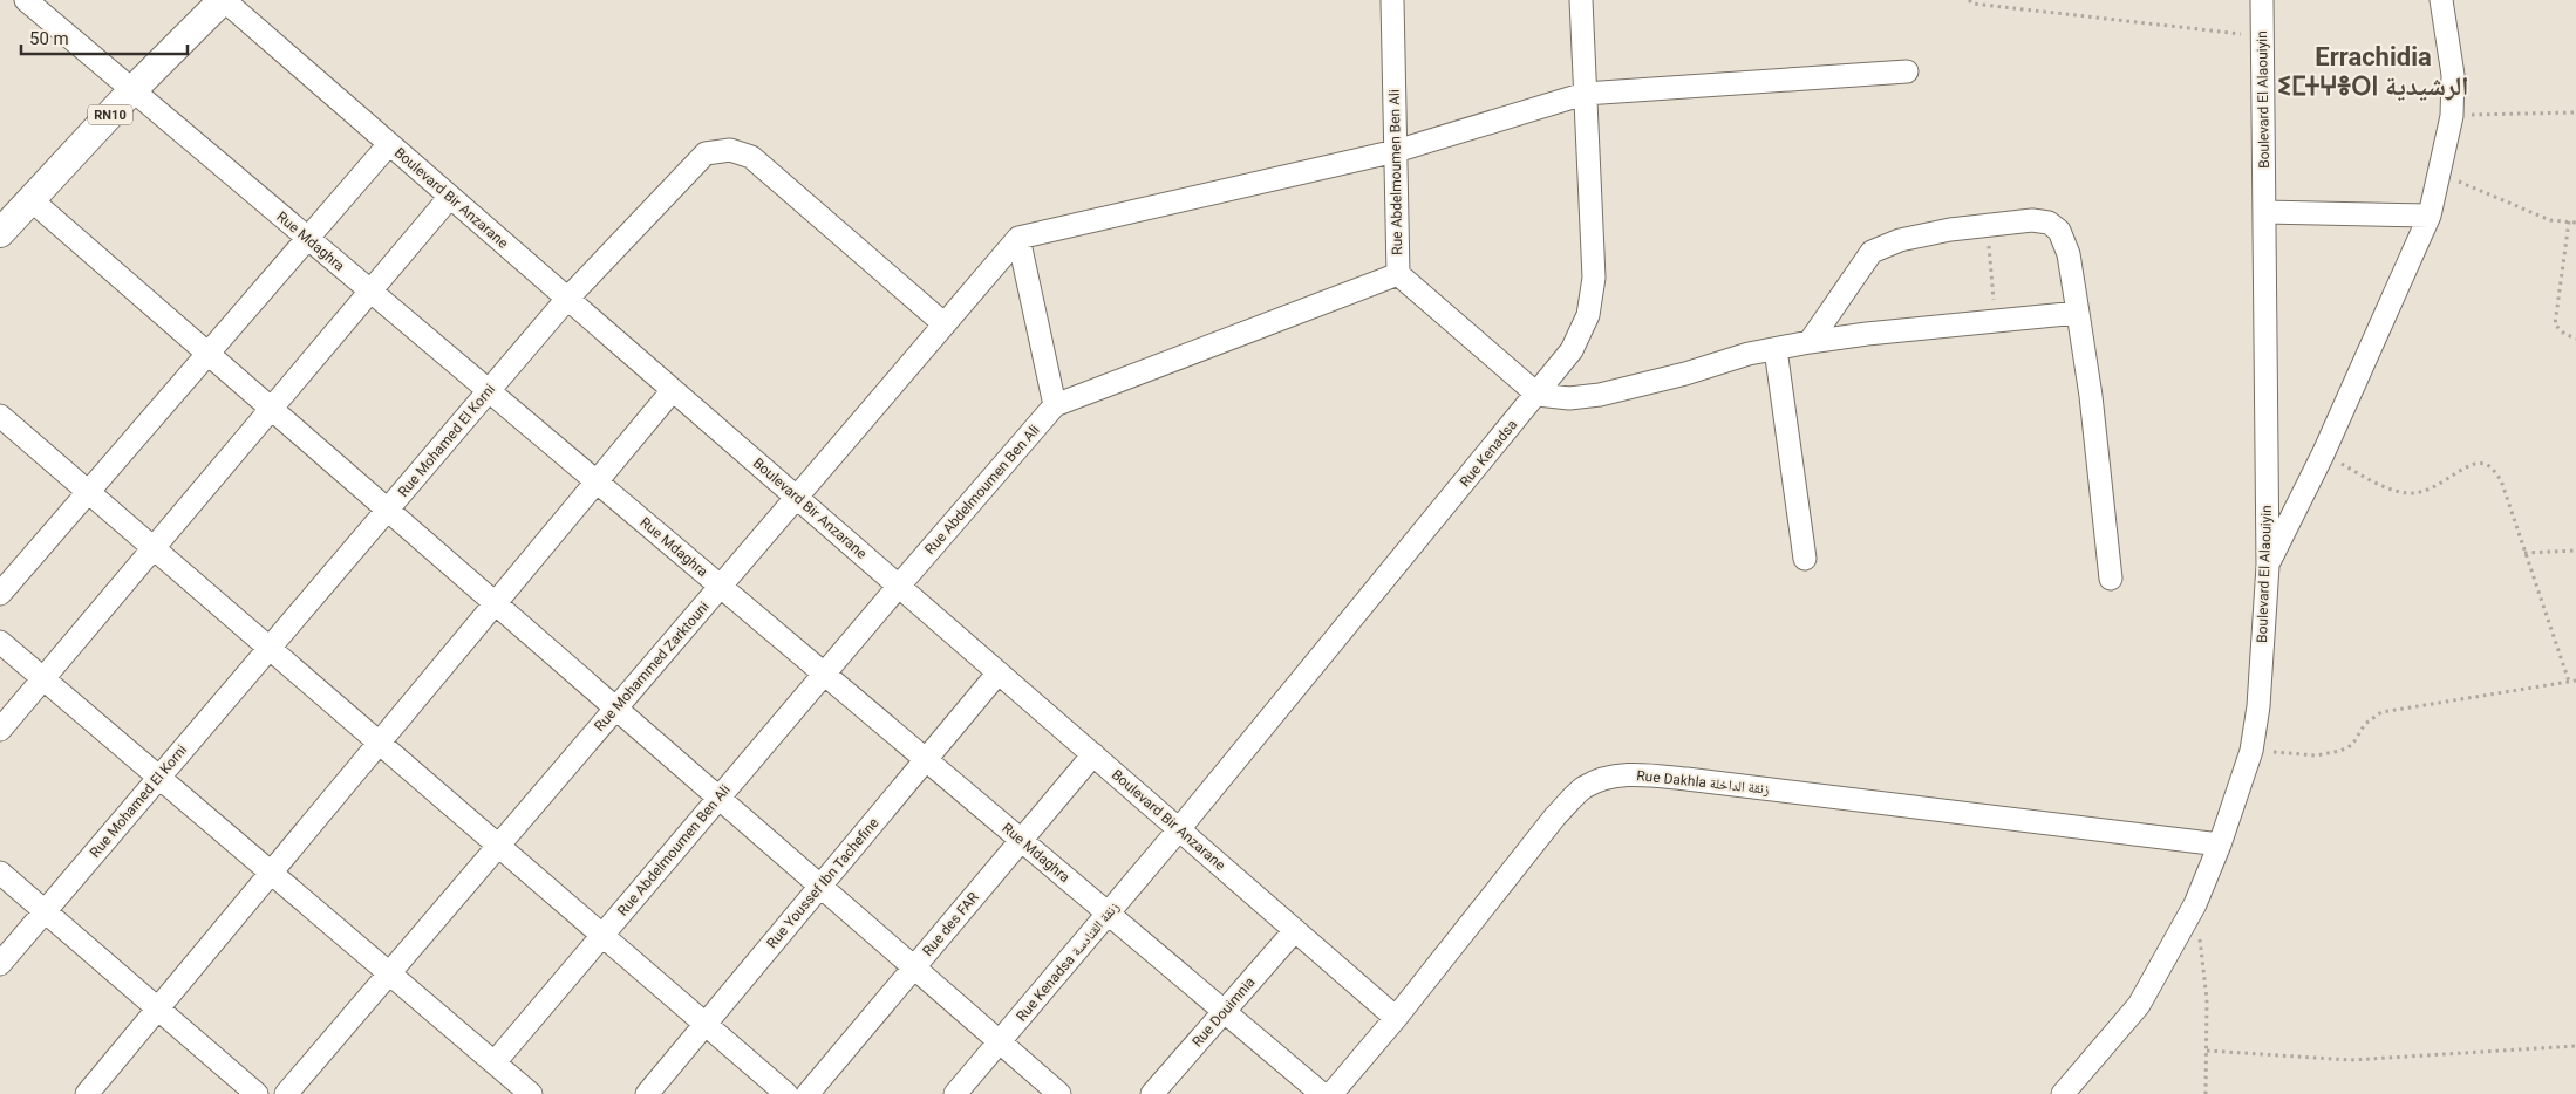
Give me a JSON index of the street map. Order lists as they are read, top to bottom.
{
  "streets": {
    "main road": ["RN10"],
    "street": [
      "Boulevard El Alaouiyin",
      "Rue Abdelmoumen Ben Ali",
      "Boulevard Bir Anzarane",
      "Rue Mdaghra",
      "Rue Mohamed El Korni",
      "Rue Kenadsa",
      "Rue Mohammed Zarktouni",
      "Rue Dakhla زنقة الداخلة",
      "Rue Youssef Ibn Tachefine",
      "Rue des FAR",
      "Rue Kenadsa زنقة القنادسة",
      "Rue Douimnia"
    ]
  },
  "crossings": [
    ["Boulevard El Alaouiyin", "Rue Dakhla زنقة الداخلة"],
    ["RN10", "Boulevard Bir Anzarane"],
    ["RN10", "Rue Mdaghra"],
    ["Rue Abdelmoumen Ben Ali", "Boulevard Bir Anzarane"],
    ["Rue Abdelmoumen Ben Ali", "Rue Mdaghra"],
    ["Boulevard Bir Anzarane", "Rue Mohamed El Korni"],
    ["Boulevard Bir Anzarane", "Rue Kenadsa"],
    ["Boulevard Bir Anzarane", "Rue Mohammed Zarktouni"],
    ["Boulevard Bir Anzarane", "Rue Dakhla زنقة الداخلة"],
    ["Boulevard Bir Anzarane", "Rue Youssef Ibn Tachefine"],
    ["Boulevard Bir Anzarane", "Rue des FAR"],
    ["Boulevard Bir Anzarane", "Rue Kenadsa زنقة القنادسة"],
    ["Boulevard Bir Anzarane", "Rue Douimnia"],
    ["Rue Mdaghra", "Rue Mohamed El Korni"],
    ["Rue Mdaghra", "Rue Mohammed Zarktouni"],
    ["Rue Mdaghra", "Rue Youssef Ibn Tachefine"],
    ["Rue Mdaghra", "Rue des FAR"],
    ["Rue Mdaghra", "Rue Kenadsa زنقة القنادسة"],
    ["Rue Mdaghra", "Rue Douimnia"],
    ["Rue Mohamed El Korni", "Rue Mohammed Zarktouni"],
    ["Rue Kenadsa", "Rue Kenadsa زنقة القنادسة"]
  ],
  "districts": ["Errachidia ⵉⵎⵜⵖⴻⵔⵏ الرشيدية"],
  "scale_bar": "50 m"
}
